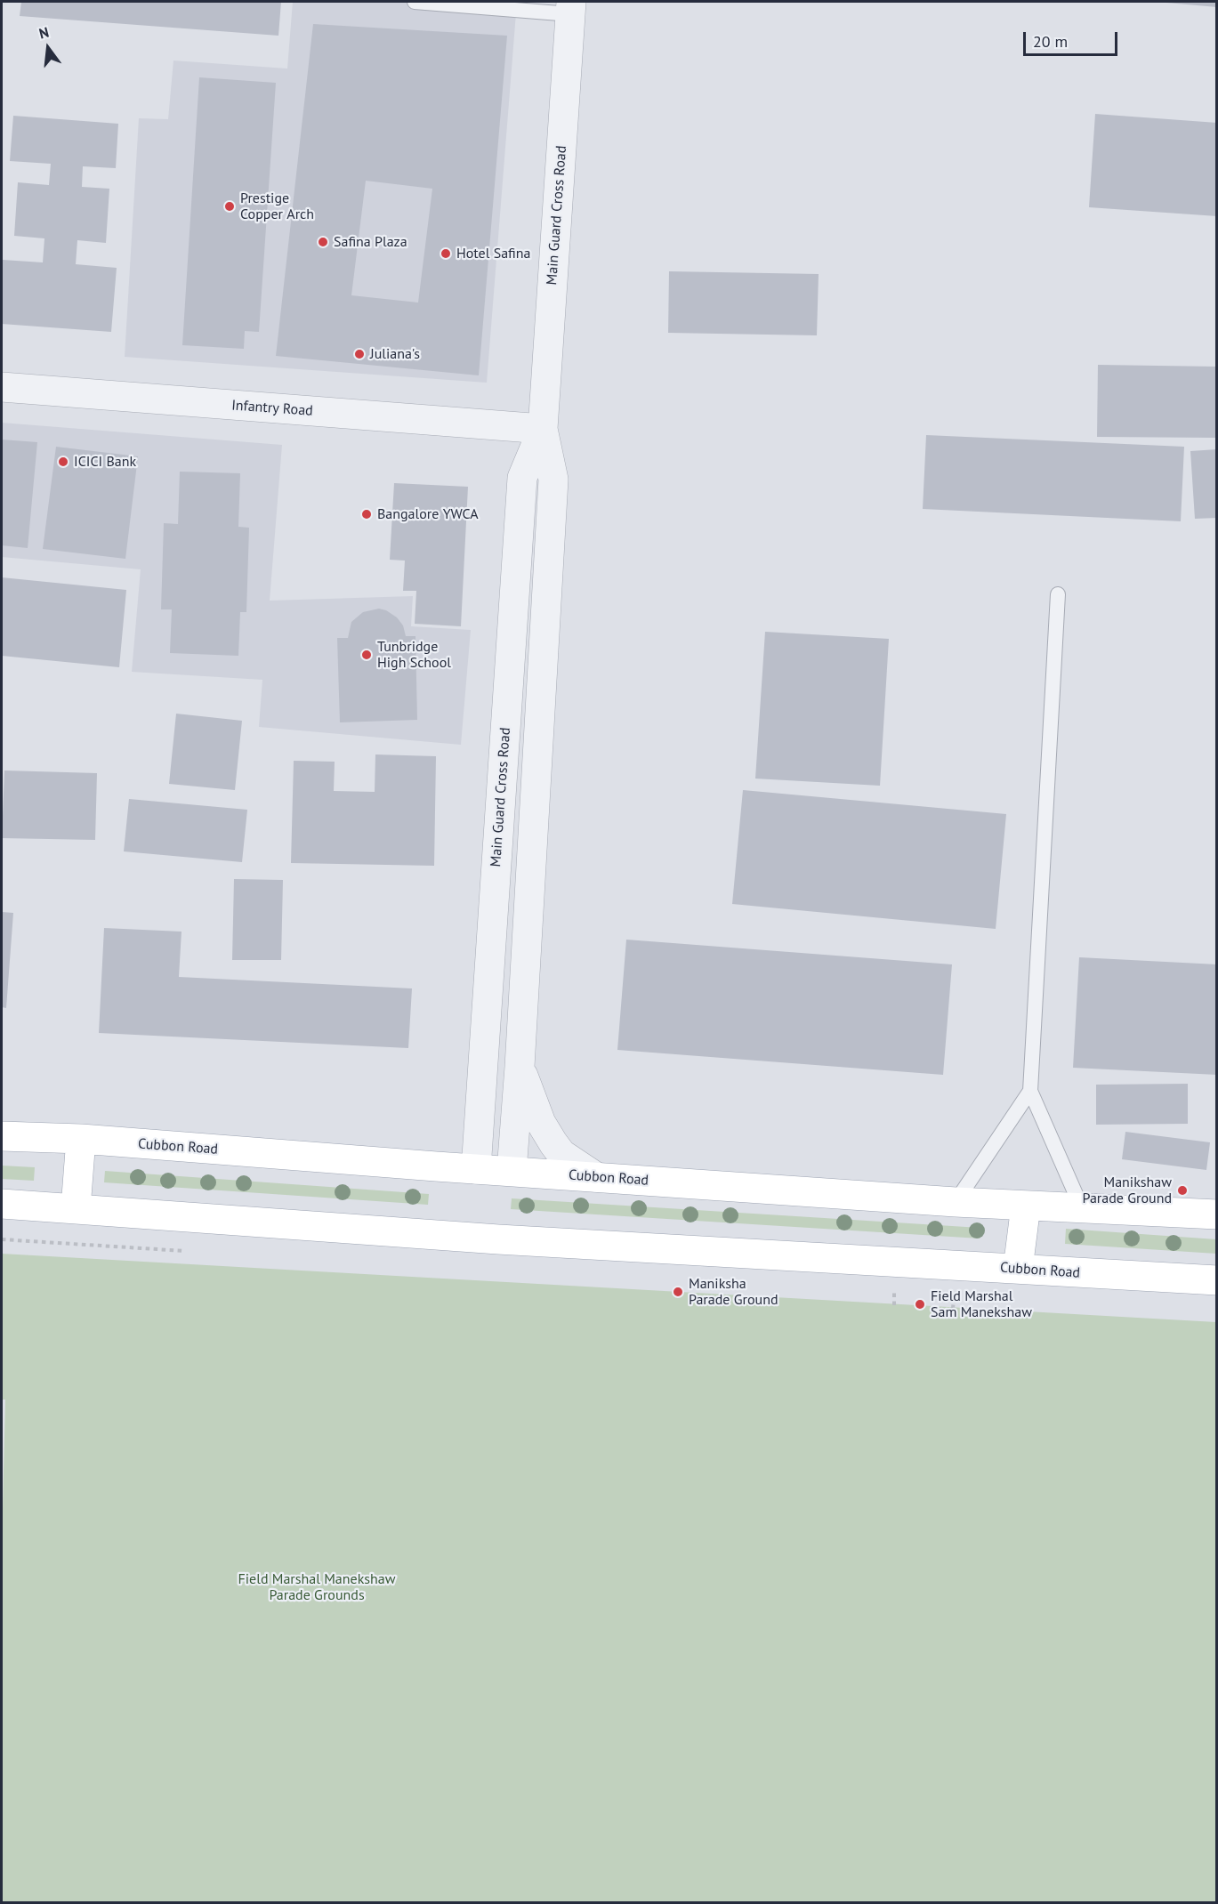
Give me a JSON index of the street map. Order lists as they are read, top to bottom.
{
  "streets": {
    "main road": ["Cubbon Road"],
    "street": ["Main Guard Cross Road", "Infantry Road"]
  },
  "crossings": [
    ["Main Guard Cross Road", "Infantry Road"],
    ["Main Guard Cross Road", "Cubbon Road"]
  ],
  "parks": ["Field Marshal Manekshaw Parade Grounds"],
  "places": [
    "Prestige Copper Arch",
    "Safina Plaza",
    "Hotel Safina",
    "Juliana's",
    "ICICI Bank",
    "Bangalore YWCA",
    "Tunbridge High School",
    "Manikshaw Parade Ground",
    "Maniksha Parade Ground",
    "Field Marshal Sam Manekshaw"
  ],
  "scale_bar": "20 m",
  "north": "top"
}
